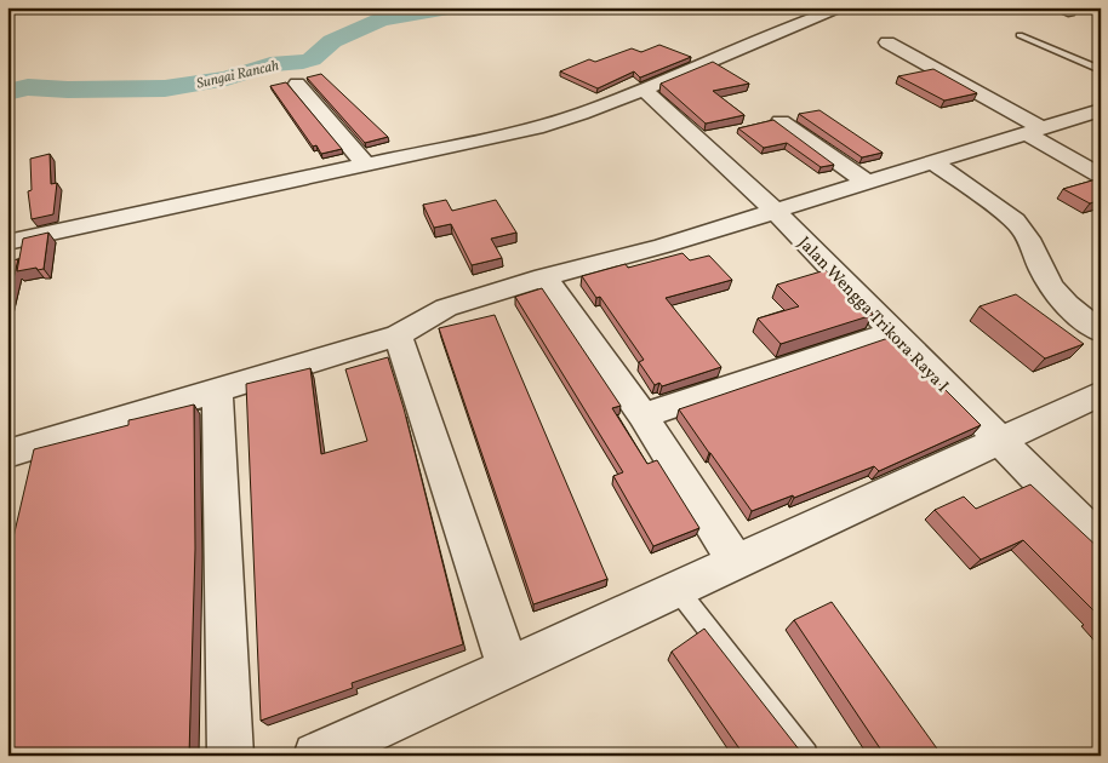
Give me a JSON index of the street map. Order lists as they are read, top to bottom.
{
  "streets": {
    "street": ["Jalan Wengga Trikora Raya I"]
  },
  "water": ["Sungai Rancah"]
}
